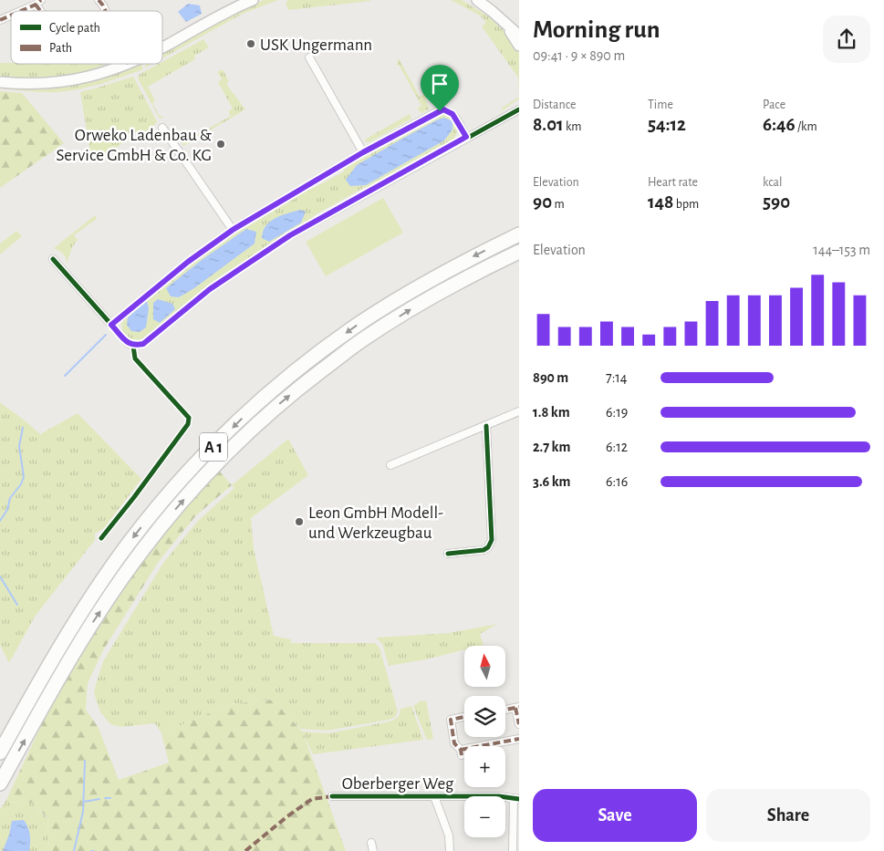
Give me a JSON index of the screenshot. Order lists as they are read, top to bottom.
{
  "streets": {
    "highway": ["A 1"],
    "street": ["Oberberger Weg"]
  },
  "places": ["USK Ungermann", "Orweko Ladenbau & Service GmbH & Co. KG", "Leon GmbH Modell- und Werkzeugbau"],
  "legend": ["Cycle path", "Path"],
  "north": "top",
  "page": {
    "heading": ["Morning run", "09:41 · 9 × 890 m"],
    "stats": [
      ["Distance", "8.01 km"],
      ["Time", "54:12"],
      ["Pace", "6:46 /km"],
      ["Elevation", "90 m"],
      ["Heart rate", "148 bpm"],
      ["kcal", "590"]
    ],
    "chart": ["Elevation", "144–153 m"],
    "list": [
      {
        "name": "890 m",
        "note": "7:14"
      },
      {
        "name": "1.8 km",
        "note": "6:19"
      },
      {
        "name": "2.7 km",
        "note": "6:12"
      },
      {
        "name": "3.6 km",
        "note": "6:16"
      }
    ],
    "map_buttons": ["+", "−"],
    "buttons": ["Save", "Share"]
  }
}
